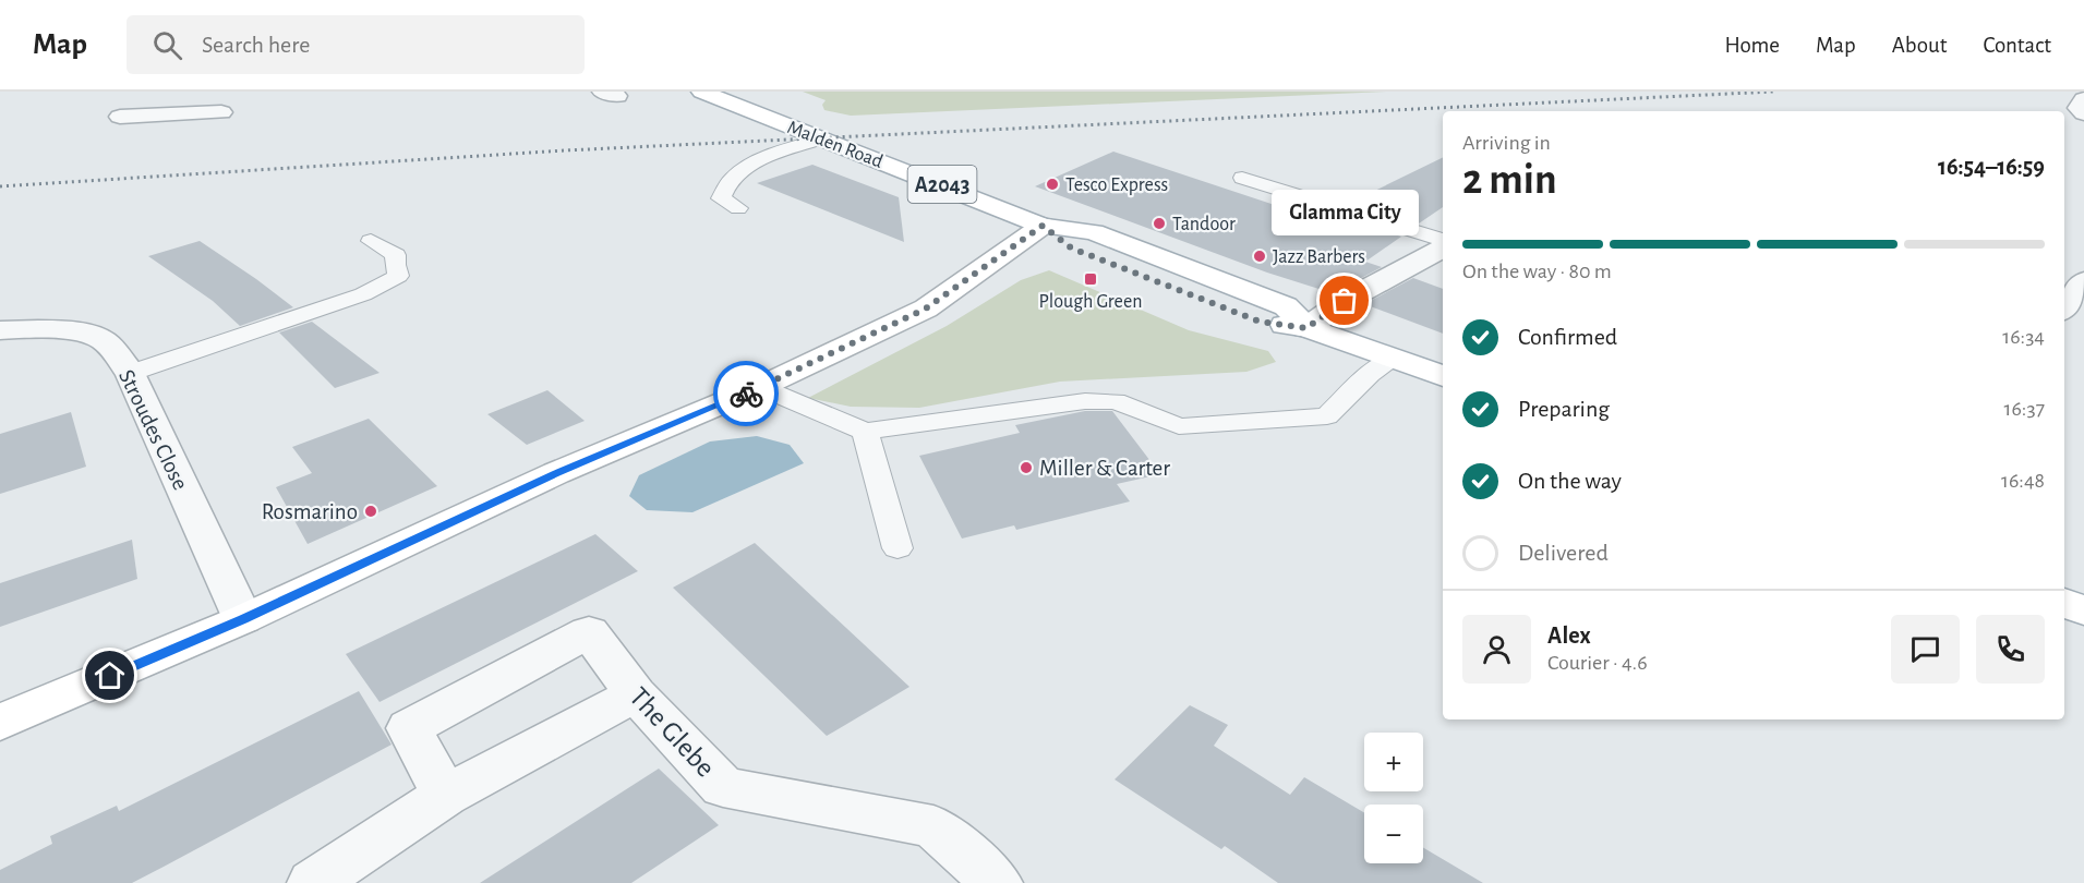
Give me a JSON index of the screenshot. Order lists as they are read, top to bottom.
{
  "streets": {
    "main road": ["Malden Road", "A2043"],
    "street": ["Stroudes Close", "The Glebe"]
  },
  "places": {
    "other": [
      "Tesco Express",
      "Tandoor",
      "Jazz Barbers",
      "Glamma City",
      "Miller & Carter",
      "Rosmarino"
    ],
    "transit": ["Plough Green"]
  },
  "page": {
    "header": "Map",
    "search": "Search here",
    "nav": [
      "Home",
      "Map",
      "About",
      "Contact"
    ],
    "heading": ["2 min", "Arriving in", "16:54–16:59"],
    "panel": ["Alex", "Courier · 4.6"],
    "bubble": "Glamma City",
    "bar": "On the way · 80 m",
    "list": [
      ["Confirmed", "16:34"],
      ["Preparing", "16:37"],
      ["On the way", "16:48"],
      "Delivered"
    ],
    "map_buttons": ["+", "−"]
  }
}
